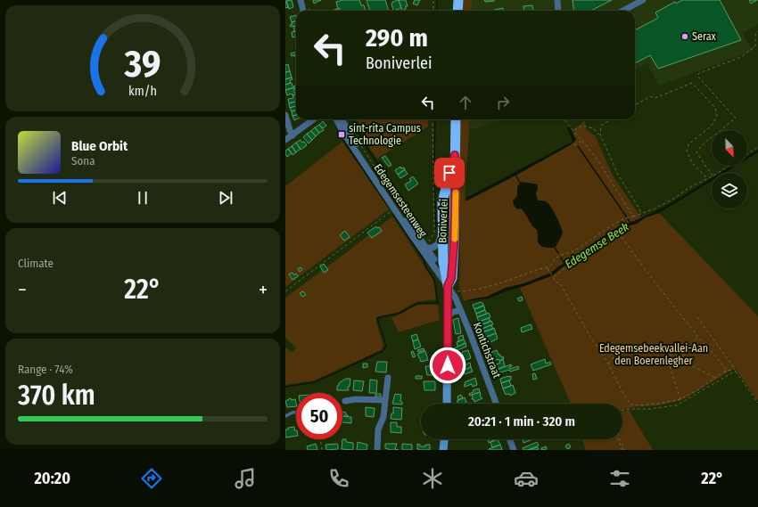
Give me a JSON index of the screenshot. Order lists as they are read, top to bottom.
{
  "streets": {
    "highway": ["Boniverlei"],
    "street": ["Edegemsesteenweg", "Kontichstraat"]
  },
  "crossings": [
    ["Edegemsesteenweg", "Boniverlei"],
    ["Edegemsesteenweg", "Kontichstraat"],
    ["Boniverlei", "Kontichstraat"]
  ],
  "water": ["Edegemse Beek"],
  "parks": ["Edegemsebeekvallei-Aan den Boerenlegher"],
  "places": {
    "other": ["Serax"],
    "transit": ["sint-rita Campus Technologie"]
  },
  "north": "bottom right",
  "page": {
    "turn": ["290 m", "Boniverlei"],
    "song": ["Blue Orbit", "Sona"],
    "tile": [
      "Climate",
      ["Range · 74%", "370 km"]
    ],
    "heat": ["−", "22°", "+"],
    "limit": "50",
    "trip": "20:21 · 1 min · 320 m",
    "tabs": ["20:20", "22°"],
    "gauge": ["39", "km/h"]
  }
}
